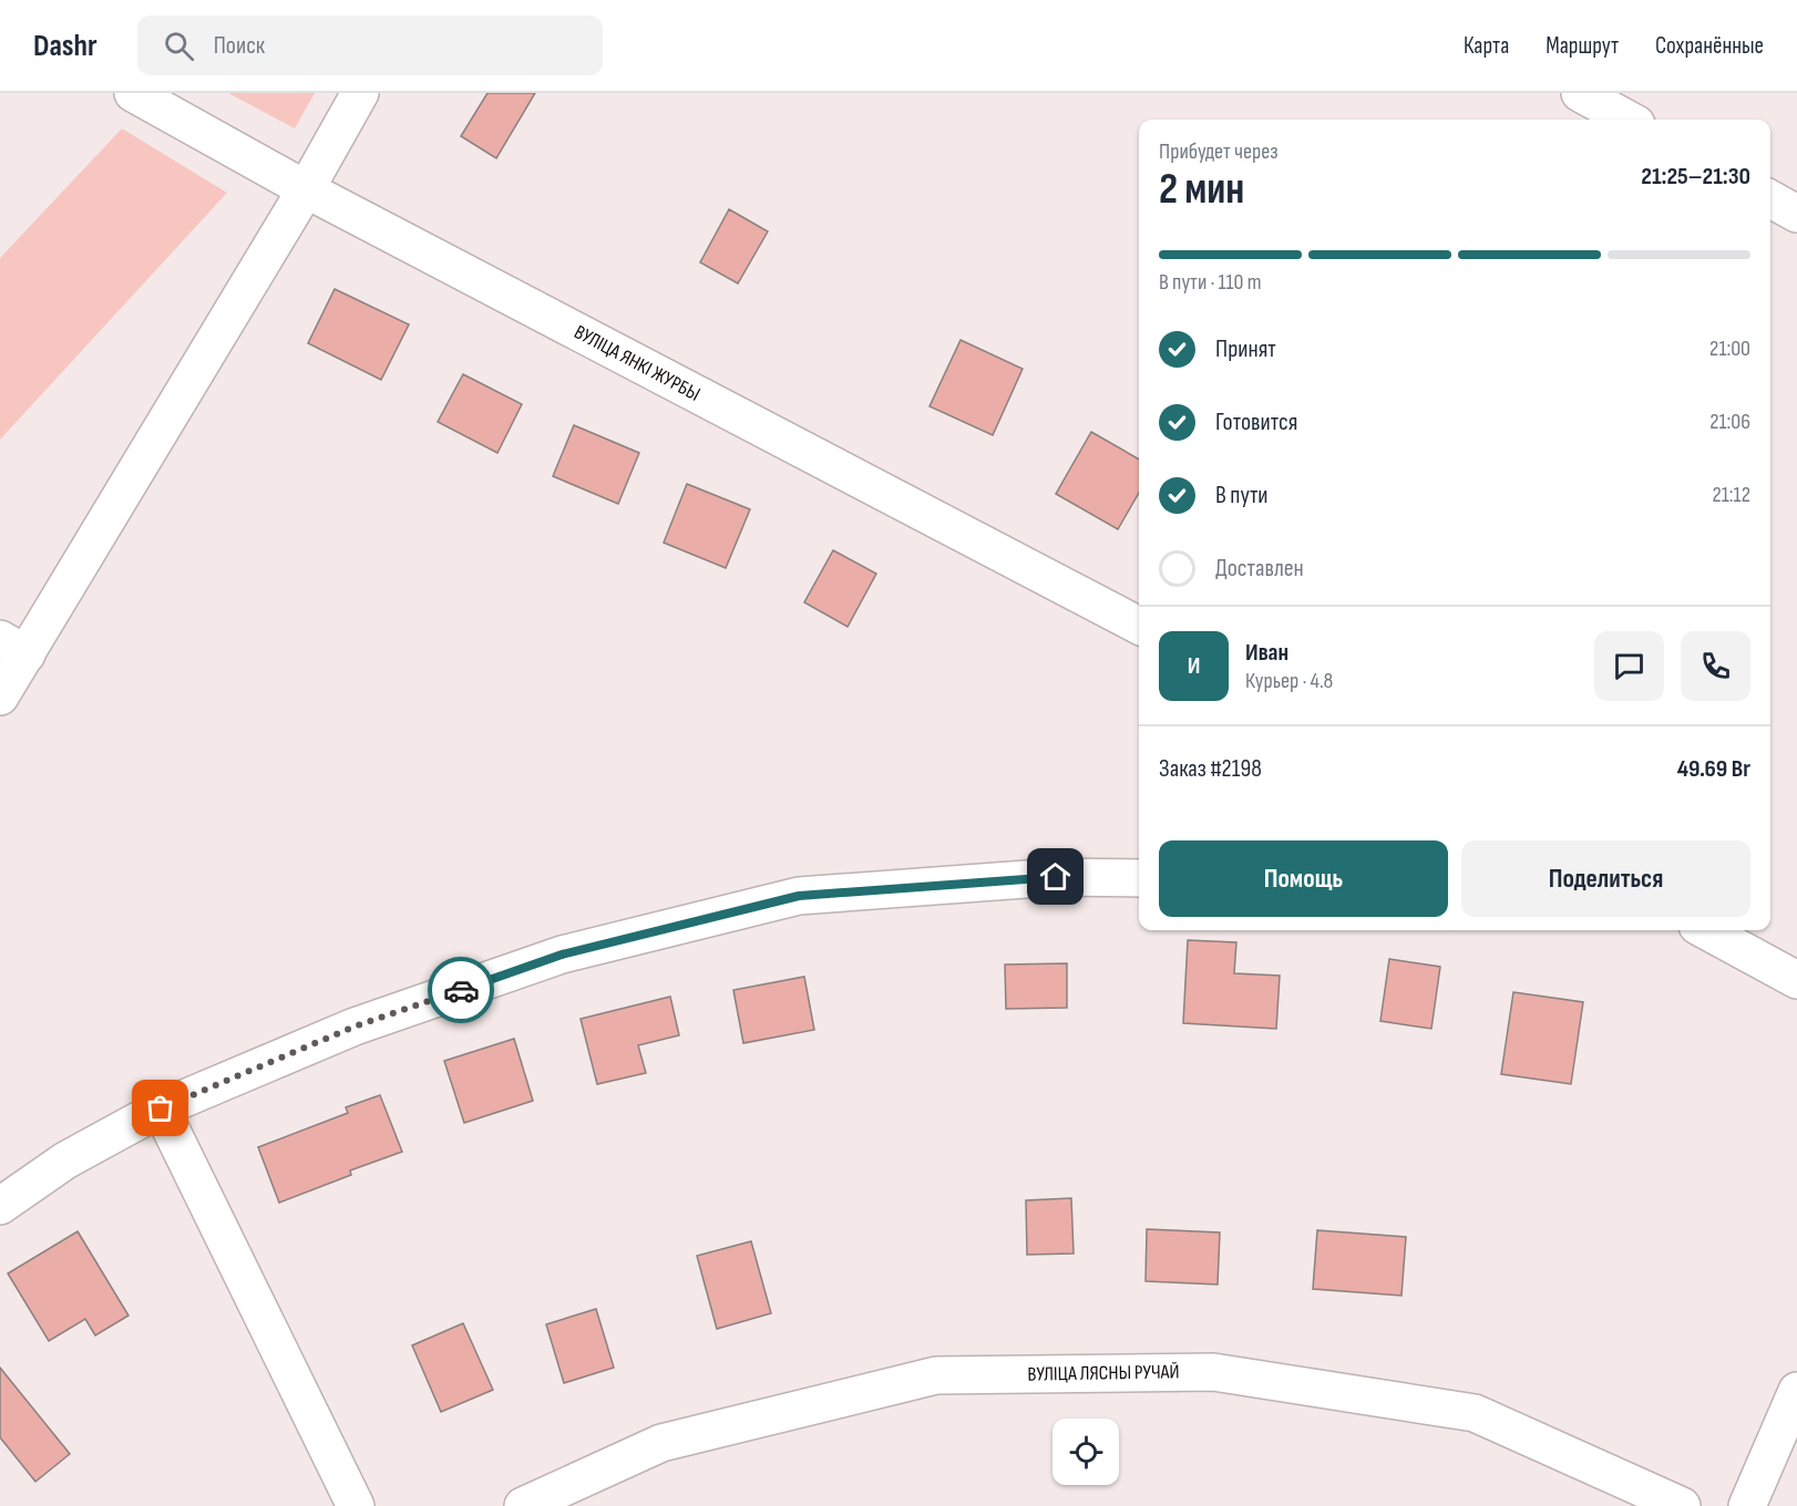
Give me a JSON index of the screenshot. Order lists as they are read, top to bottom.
{
  "streets": {
    "street": ["ВУЛІЦА ЯНКІ ЖУРБЫ", "ВУЛІЦА ЛЯСНЫ РУЧАЙ"]
  },
  "page": {
    "header": "Dashr",
    "search": "Поиск",
    "nav": ["Карта", "Маршрут", "Сохранённые"],
    "heading": ["2 мин", "Прибудет через", "21:25–21:30"],
    "panel": [
      "Иван",
      "Курьер · 4.8",
      "Заказ #2198",
      "49.69 Br"
    ],
    "bar": "В пути · 110 m",
    "list": [
      ["Принят", "21:00"],
      ["Готовится", "21:06"],
      ["В пути", "21:12"],
      "Доставлен"
    ],
    "round": "И",
    "buttons": ["Помощь", "Поделиться"]
  }
}
